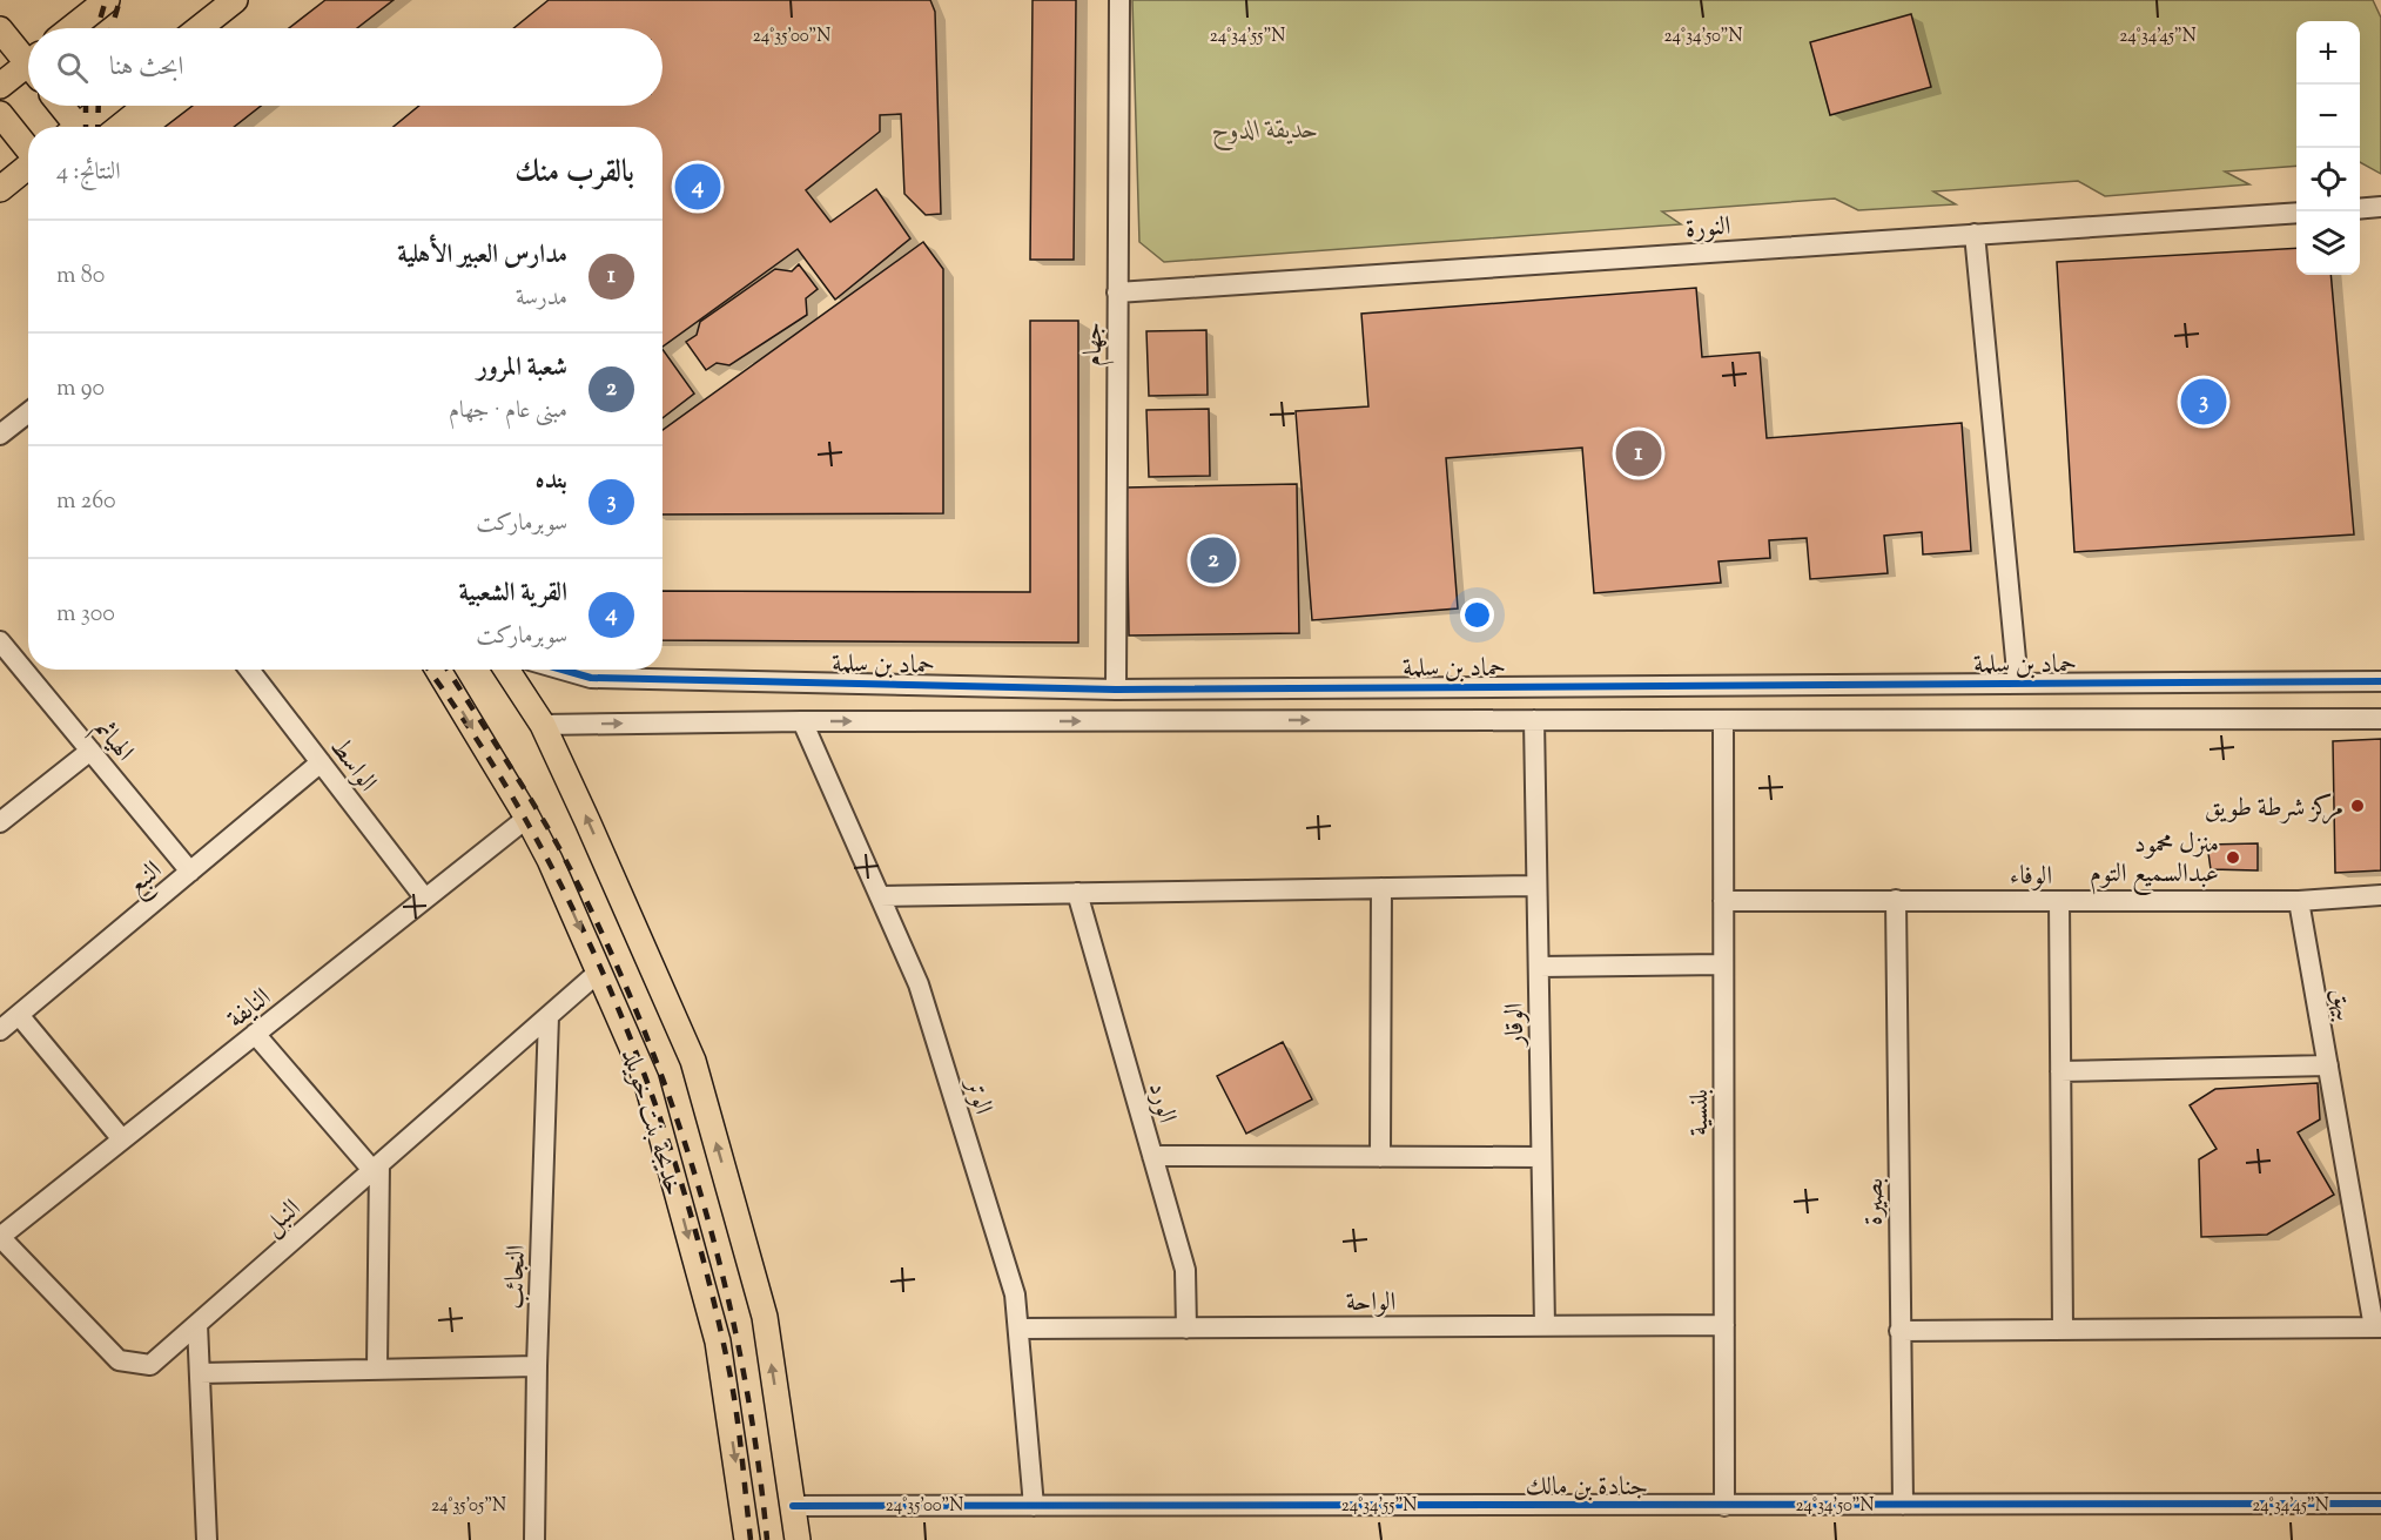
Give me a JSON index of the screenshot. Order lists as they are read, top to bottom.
{
  "streets": {
    "main road": ["خديجة بنت خويلد"],
    "street": [
      "النورة",
      "جهام",
      "حماد بن سلمة",
      "الهياثم",
      "الواسط",
      "الوفاء",
      "النبع",
      "بيهق",
      "النايفة",
      "الوقار",
      "الوتر",
      "الورد",
      "بلنسية",
      "بصيرة",
      "النبل",
      "النجائب",
      "الواحة",
      "جنادة بن مالك"
    ]
  },
  "crossings": [
    ["النورة", "جهام"],
    ["جهام", "حماد بن سلمة"],
    ["حماد بن سلمة", "الوقار"],
    ["حماد بن سلمة", "الوتر"],
    ["حماد بن سلمة", "بلنسية"],
    ["حماد بن سلمة", "خديجة بنت خويلد"],
    ["الهياثم", "النبع"],
    ["الواسط", "النبع"],
    ["الواسط", "النايفة"],
    ["الوفاء", "بيهق"],
    ["الوفاء", "بلنسية"],
    ["الوفاء", "بصيرة"],
    ["النايفة", "خديجة بنت خويلد"],
    ["النايفة", "النبل"],
    ["الوقار", "الواحة"],
    ["الوتر", "الواحة"],
    ["الوتر", "جنادة بن مالك"],
    ["الورد", "الواحة"],
    ["بلنسية", "الواحة"],
    ["بلنسية", "جنادة بن مالك"],
    ["خديجة بنت خويلد", "النبل"],
    ["خديجة بنت خويلد", "جنادة بن مالك"],
    ["بصيرة", "جنادة بن مالك"],
    ["النبل", "النجائب"]
  ],
  "parks": ["حديقة الدوح"],
  "places": ["مركز شرطة طويق", "منزل محمود عبدالسميع التوم"],
  "page": {
    "map_buttons": ["+", "−"],
    "search": "ابحث هنا",
    "heading": ["بالقرب منك", "النتائج: 4"],
    "pins": [
      "4",
      "3",
      "1",
      "2"
    ],
    "list": [
      {
        "mark": "1",
        "name": "مدارس العبير الأهلية",
        "note": "مدرسة",
        "value": "80 m"
      },
      {
        "mark": "2",
        "name": "شعبة المرور",
        "note": "مبنى عام · جهام",
        "value": "90 m"
      },
      {
        "mark": "3",
        "name": "بنده",
        "note": "سوبرماركت",
        "value": "260 m"
      },
      {
        "mark": "4",
        "name": "القرية الشعبية",
        "note": "سوبرماركت",
        "value": "300 m"
      }
    ]
  },
  "coordinates": [
    "24°35'00\"N",
    "24°34'55\"N",
    "24°34'50\"N",
    "24°34'45\"N",
    "24°35'05\"N"
  ]
}
